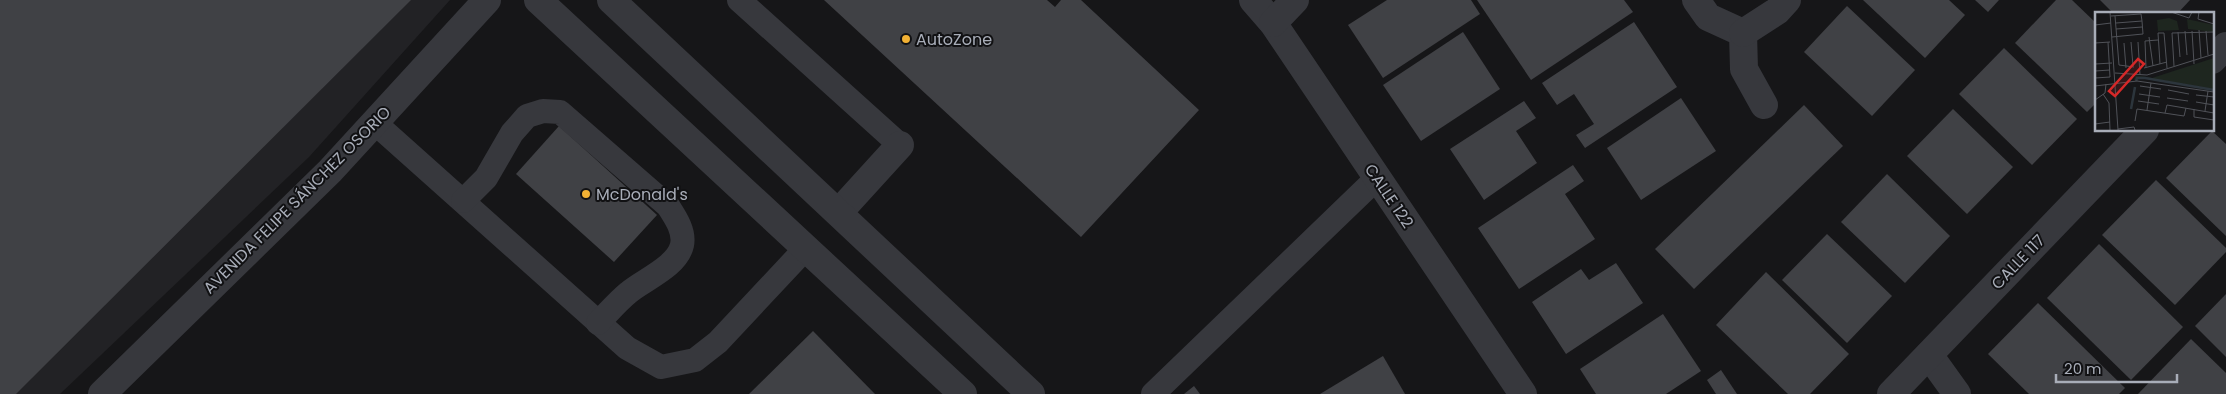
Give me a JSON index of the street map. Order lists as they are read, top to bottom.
{
  "streets": {
    "street": ["CALLE 122", "AVENIDA FELIPE SÁNCHEZ OSORIO", "CALLE 117"]
  },
  "places": ["AutoZone", "McDonald's"],
  "scale_bar": "20 m"
}
